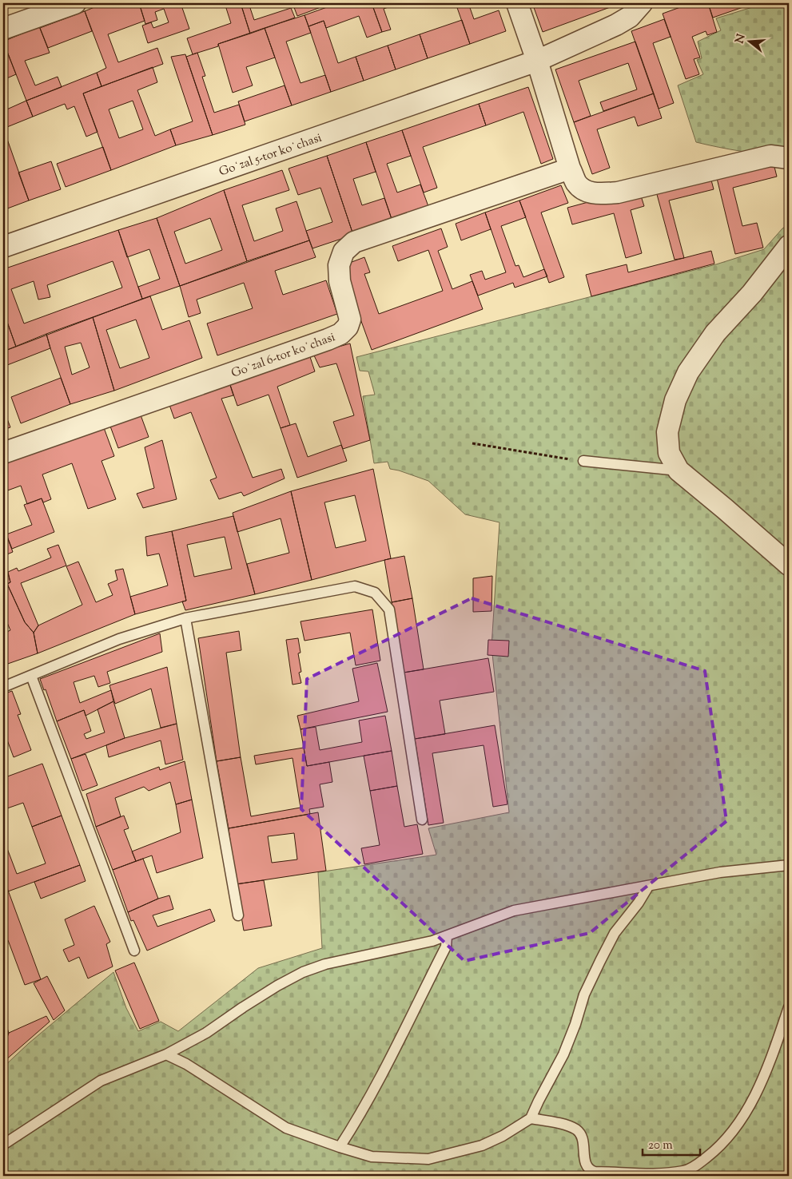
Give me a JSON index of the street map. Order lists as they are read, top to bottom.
{
  "streets": {
    "street": ["Goʻzal 5-tor koʻchasi", "Goʻzal 6-tor koʻchasi"]
  },
  "scale_bar": "20 m",
  "north": "left"
}
